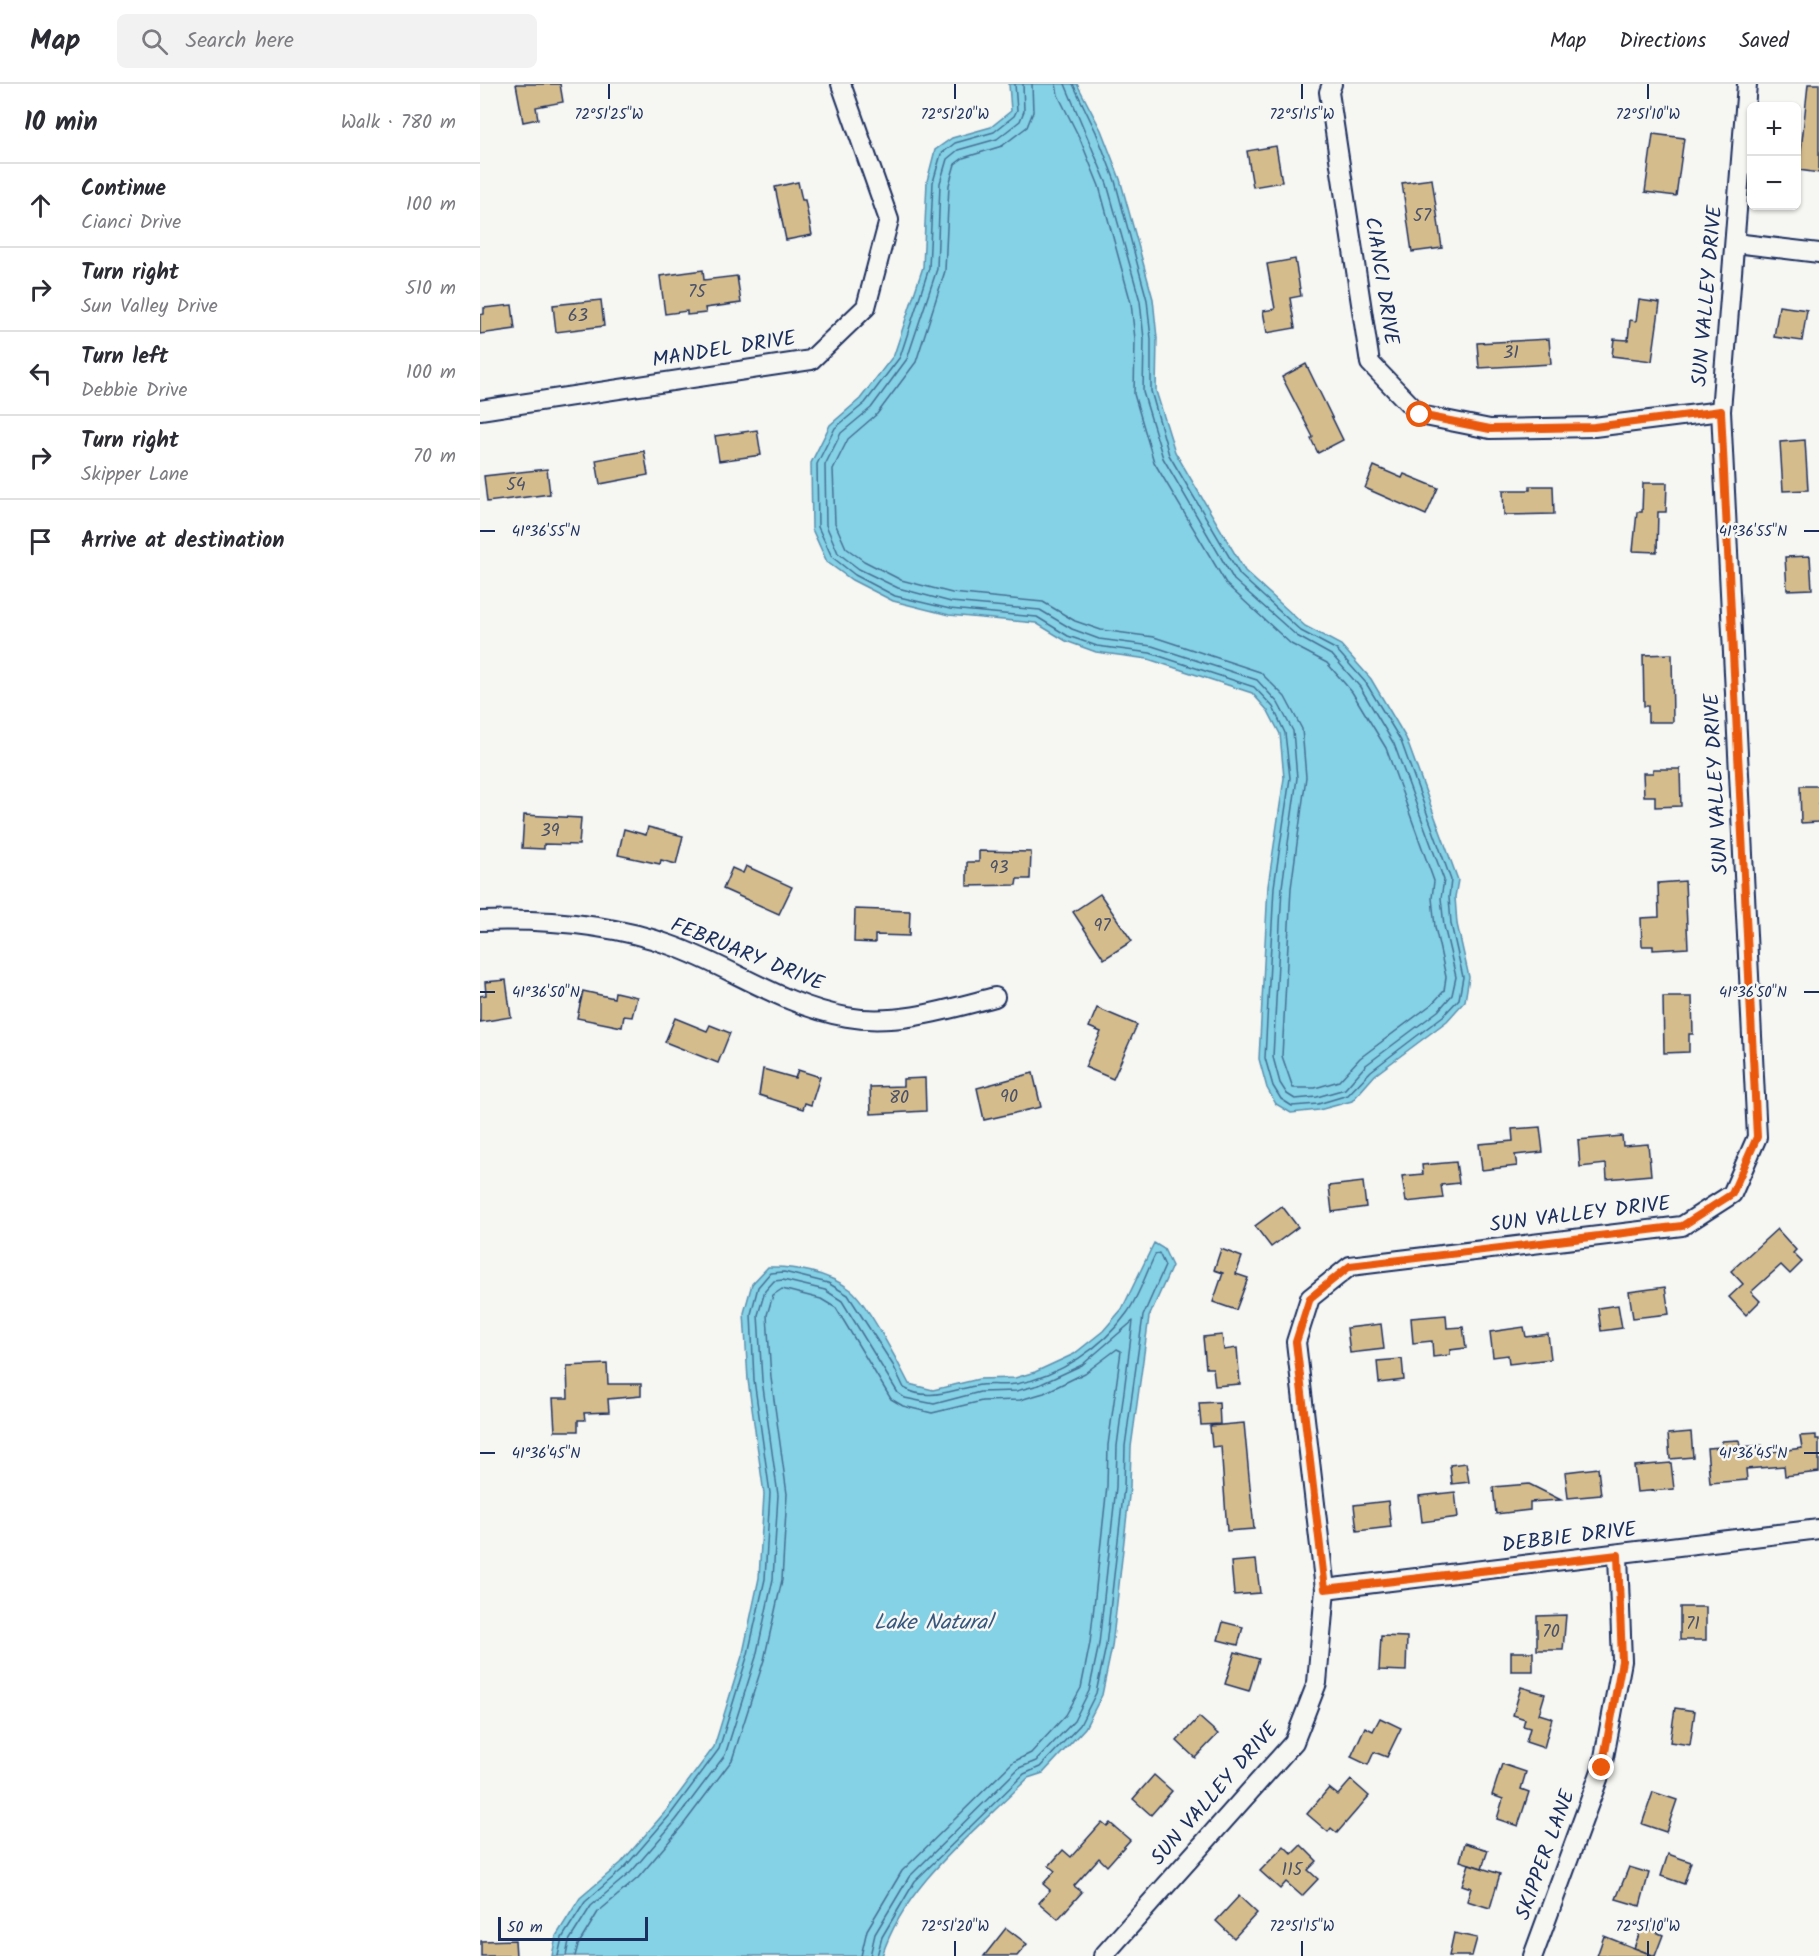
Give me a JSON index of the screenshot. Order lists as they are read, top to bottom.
{
  "streets": {
    "street": [
      "CIANCI DRIVE",
      "SUN VALLEY DRIVE",
      "MANDEL DRIVE",
      "FEBRUARY DRIVE",
      "DEBBIE DRIVE",
      "SKIPPER LANE"
    ]
  },
  "crossings": [
    ["CIANCI DRIVE", "SUN VALLEY DRIVE"],
    ["SUN VALLEY DRIVE", "DEBBIE DRIVE"],
    ["DEBBIE DRIVE", "SKIPPER LANE"]
  ],
  "water": ["Lake Natural"],
  "house_numbers": [
    "57",
    "75",
    "63",
    "31",
    "54",
    "39",
    "93",
    "97",
    "90",
    "80",
    "71",
    "70",
    "115"
  ],
  "scale_bar": "50 m",
  "page": {
    "header": "Map",
    "search": "Search here",
    "nav": ["Map", "Directions", "Saved"],
    "heading": ["10 min", "Walk · 780 m"],
    "map_buttons": ["+", "−"],
    "list": [
      ["Continue", "Cianci Drive", "100 m"],
      ["Turn right", "Sun Valley Drive", "510 m"],
      ["Turn left", "Debbie Drive", "100 m"],
      ["Turn right", "Skipper Lane", "70 m"],
      "Arrive at destination"
    ],
    "scale": "50 m"
  },
  "coordinates": [
    "72°51'25\"W",
    "72°51'20\"W",
    "72°51'15\"W",
    "72°51'10\"W",
    "41°36'55\"N",
    "41°36'50\"N",
    "41°36'45\"N"
  ]
}
